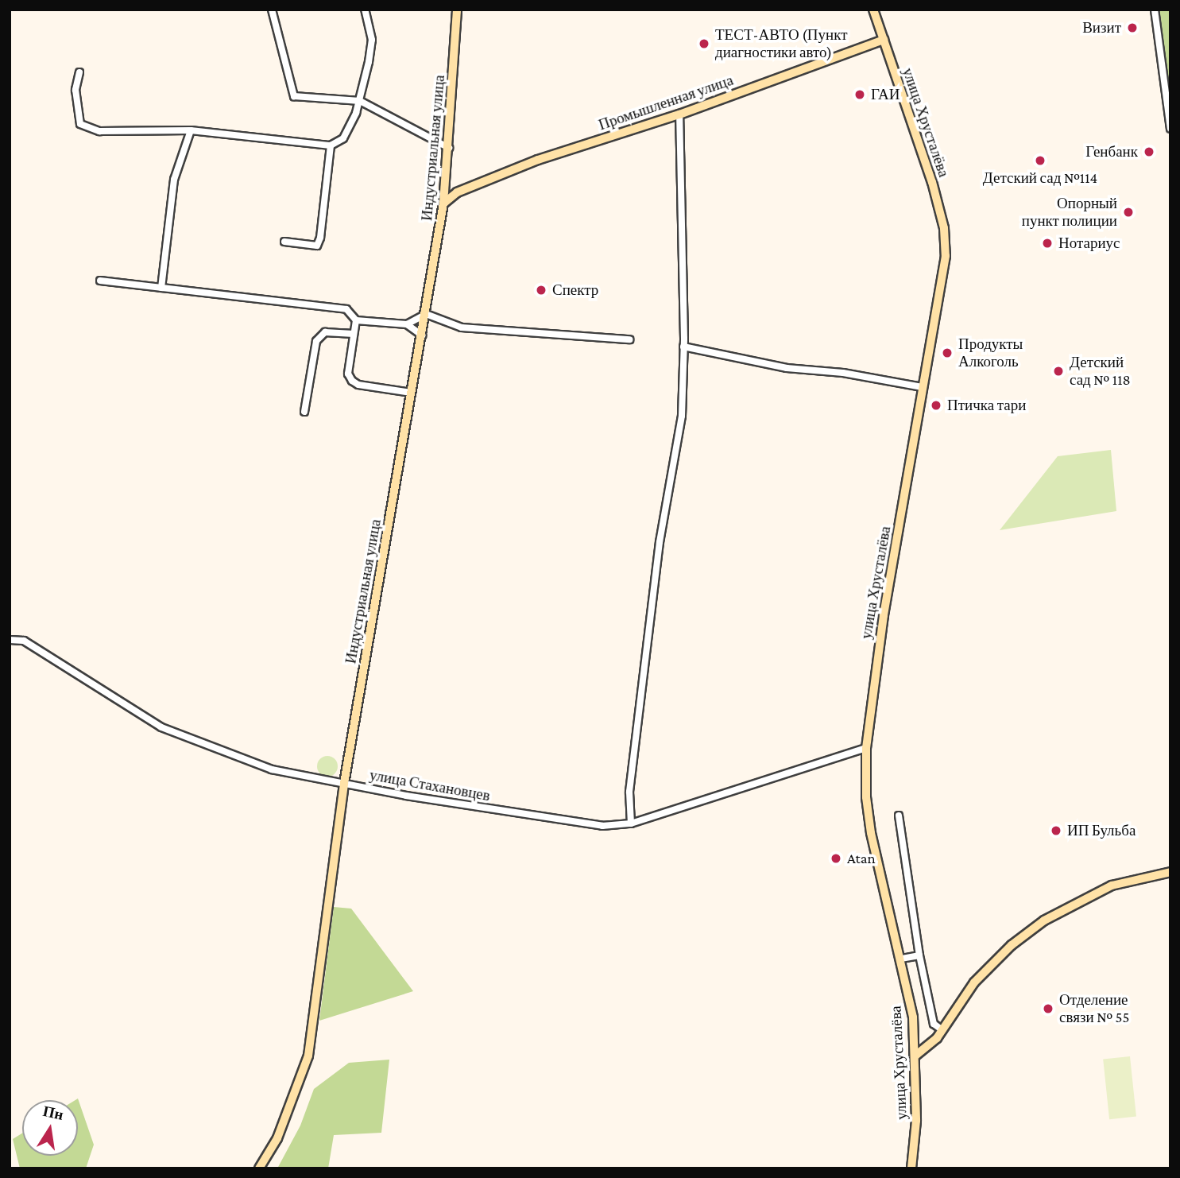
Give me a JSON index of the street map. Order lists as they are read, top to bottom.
{
  "streets": {
    "main road": ["Промышленная улица", "улица Хрусталёва", "Индустриальная улица"],
    "street": ["улица Стахановцев"]
  },
  "crossings": [
    ["Промышленная улица", "улица Хрусталёва"],
    ["Промышленная улица", "Индустриальная улица"],
    ["улица Хрусталёва", "улица Стахановцев"],
    ["Индустриальная улица", "улица Стахановцев"]
  ],
  "places": [
    "Визит",
    "ТЕСТ-АВТО (Пункт диагностики авто)",
    "ГАИ",
    "Генбанк",
    "Детский сад №114",
    "Опорный пункт полиции",
    "Нотариус",
    "Спектр",
    "Продукты Алкоголь",
    "Детский сад № 118",
    "Птичка тари",
    "ИП Бульба",
    "Atan",
    "Отделение связи № 55"
  ],
  "north": "top"
}
